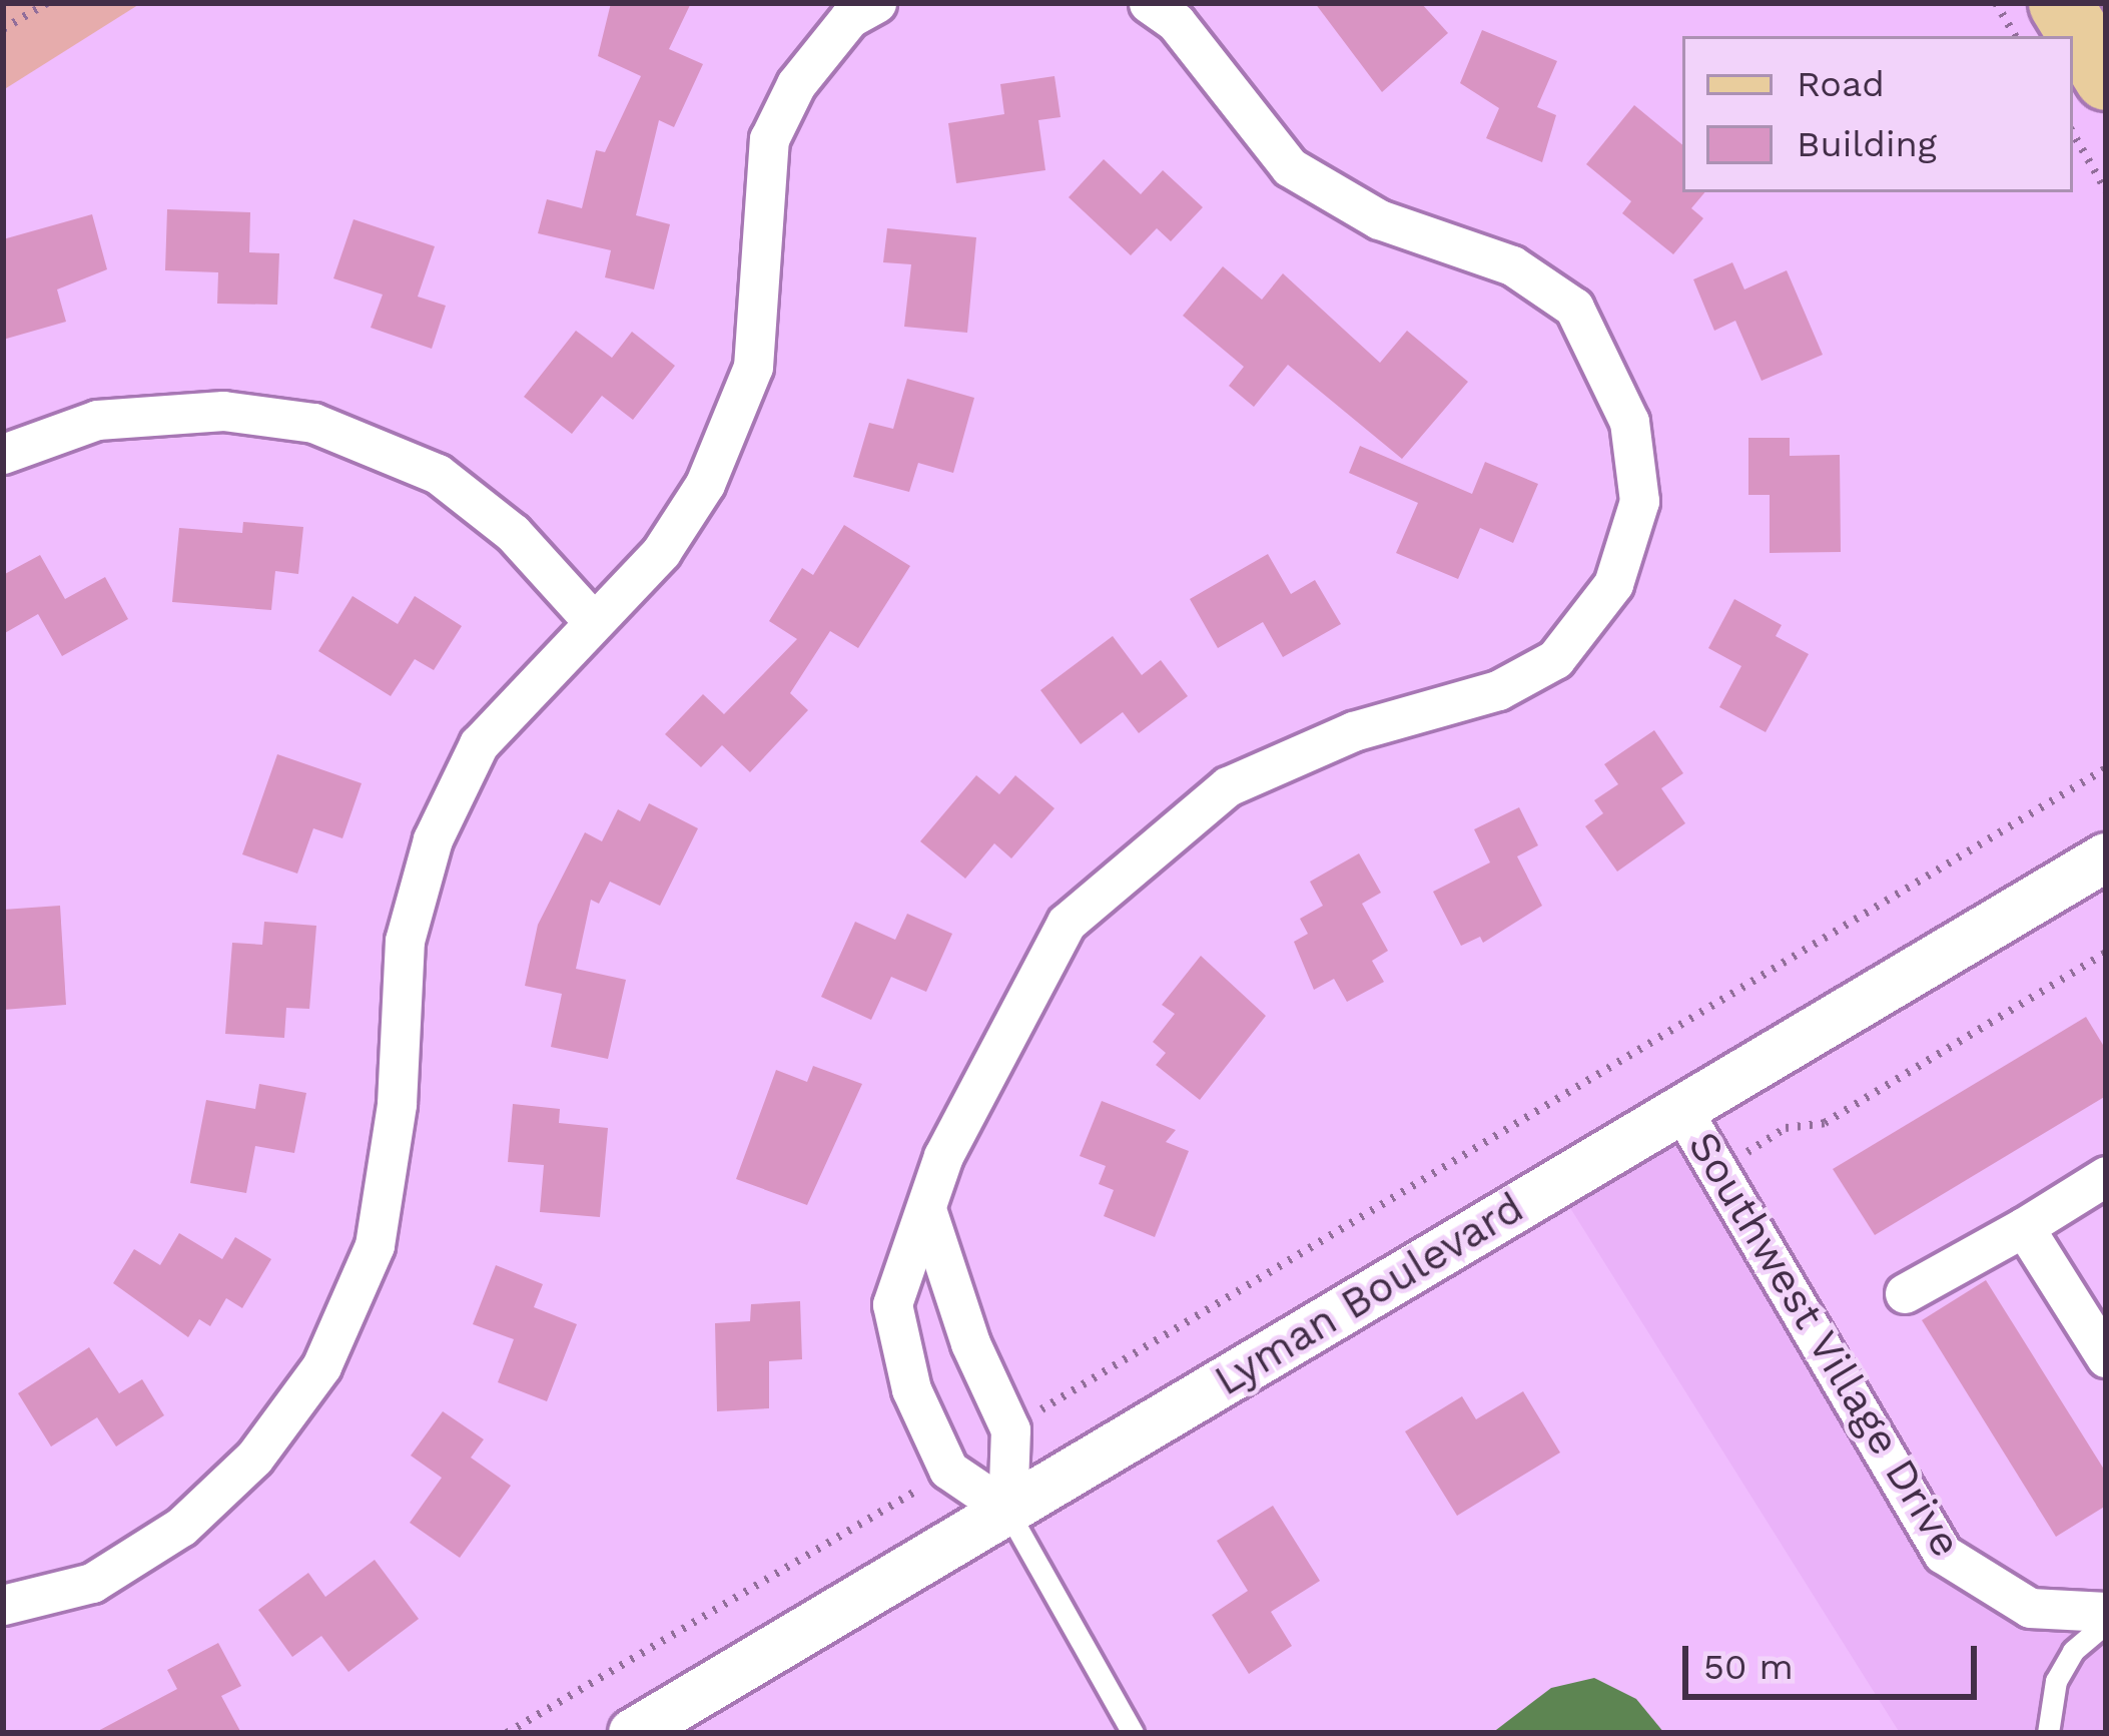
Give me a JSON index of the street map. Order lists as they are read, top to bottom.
{
  "streets": {
    "street": ["Lyman Boulevard", "Southwest Village Drive"]
  },
  "crossings": [
    ["Lyman Boulevard", "Southwest Village Drive"]
  ],
  "legend": ["Road", "Building"],
  "scale_bar": "50 m"
}
